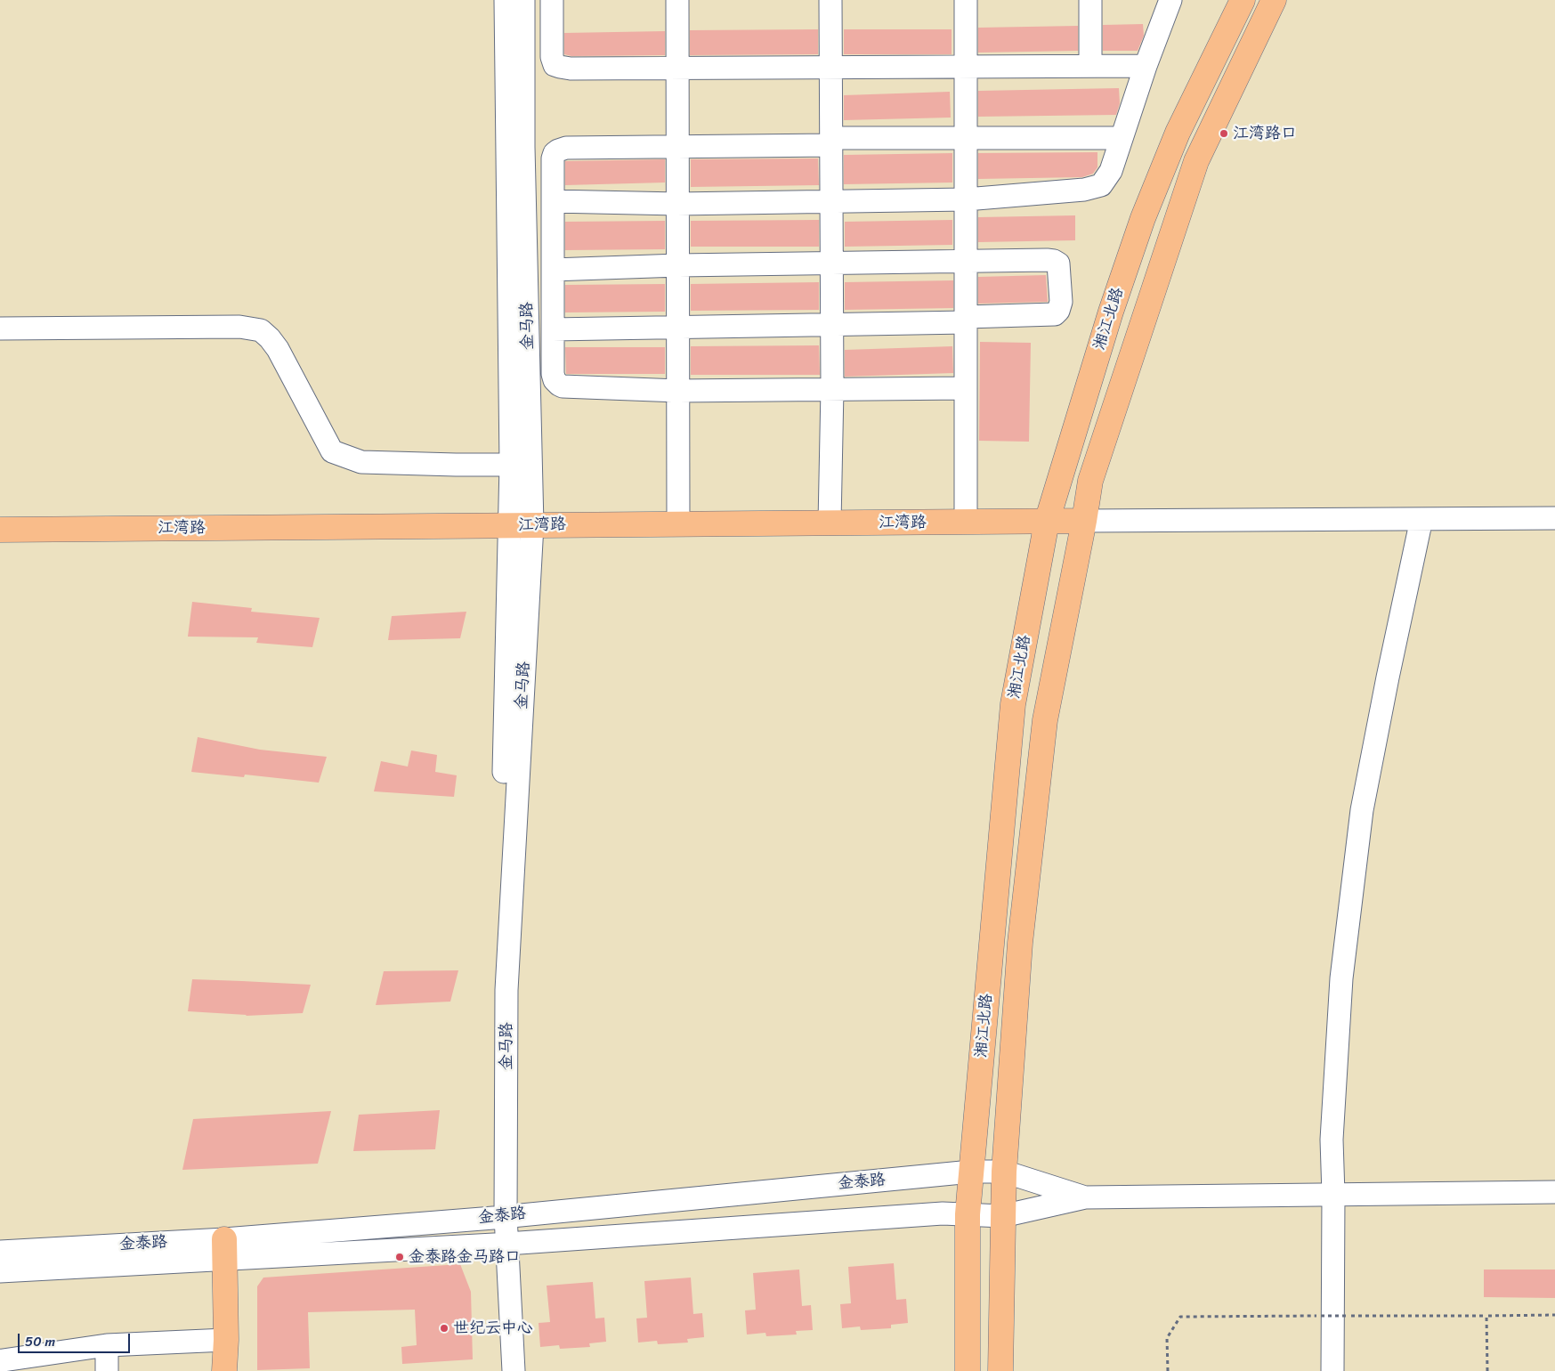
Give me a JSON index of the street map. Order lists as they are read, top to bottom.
{
  "streets": {
    "main road": ["湘江北路", "江湾路"],
    "street": ["金马路", "金泰路"]
  },
  "crossings": [
    ["湘江北路", "江湾路"],
    ["湘江北路", "金泰路"],
    ["金马路", "江湾路"],
    ["金马路", "金泰路"]
  ],
  "places": ["江湾路口", "金泰路金马路口", "世纪云中心"],
  "scale_bar": "50 m"
}
